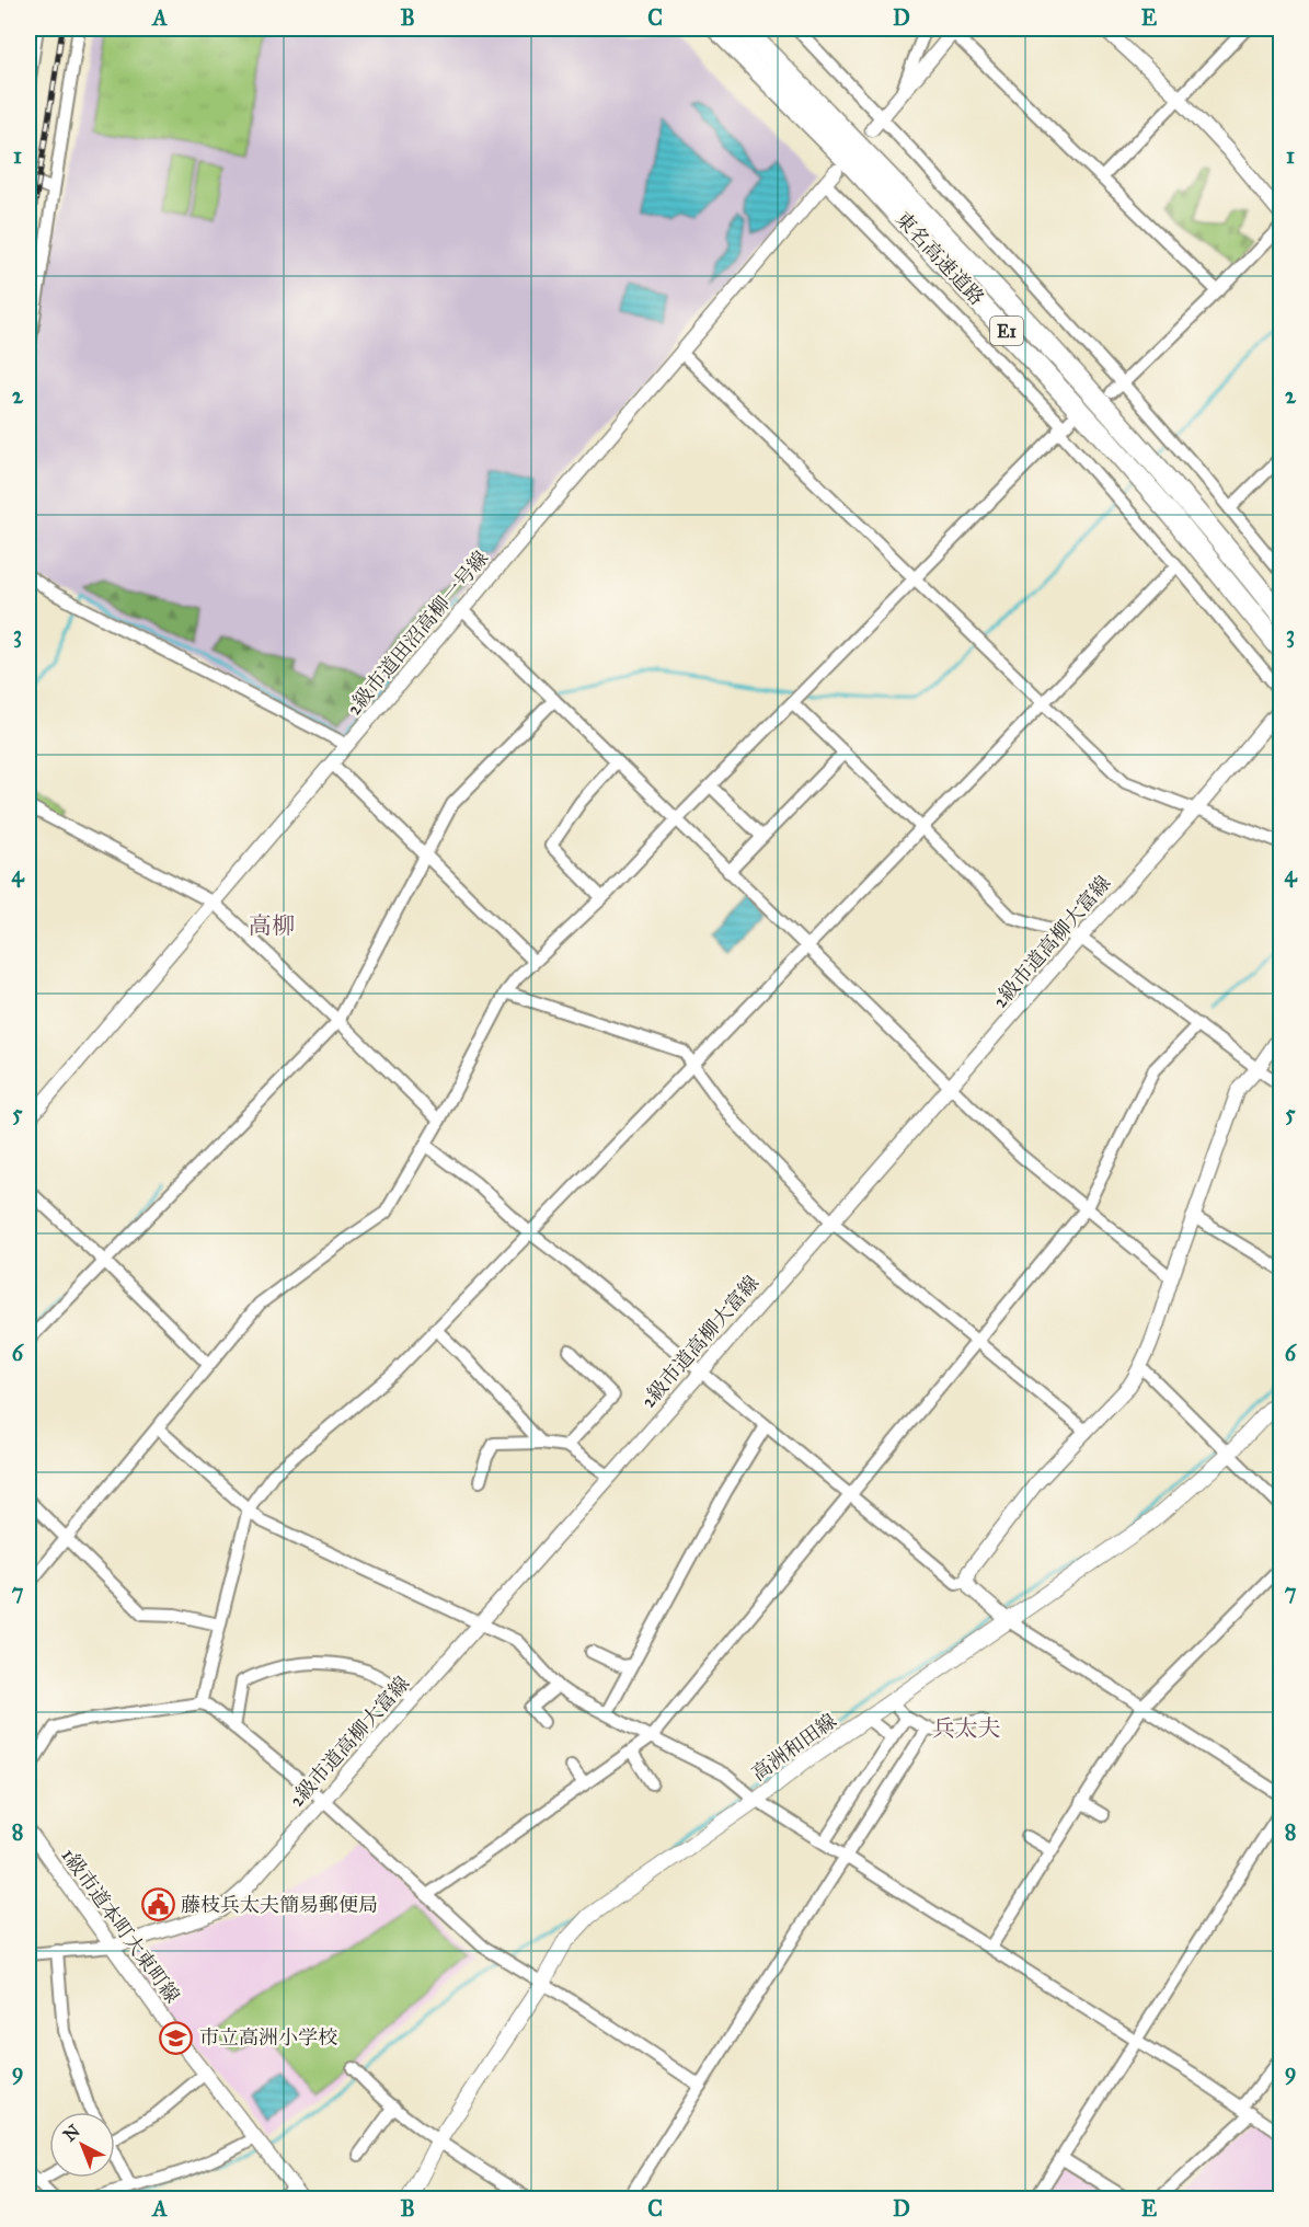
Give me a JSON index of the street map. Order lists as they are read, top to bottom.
{
  "streets": {
    "highway": ["東名高速道路", "E1"],
    "main road": ["高洲和田線"],
    "street": ["2級市道田沼高柳一号線", "2級市道高柳大富線", "1級市道本町大東町線"]
  },
  "crossings": [
    ["2級市道高柳大富線", "1級市道本町大東町線"]
  ],
  "districts": ["高柳", "兵太夫"],
  "places": {
    "public building": ["藤枝兵太夫簡易郵便局"],
    "school or university": ["市立高洲小学校"]
  },
  "north": "top left",
  "grid": {
    "columns": [
      "A",
      "B",
      "C",
      "D",
      "E"
    ],
    "rows": [
      "1",
      "2",
      "3",
      "4",
      "5",
      "6",
      "7",
      "8",
      "9"
    ]
  }
}
